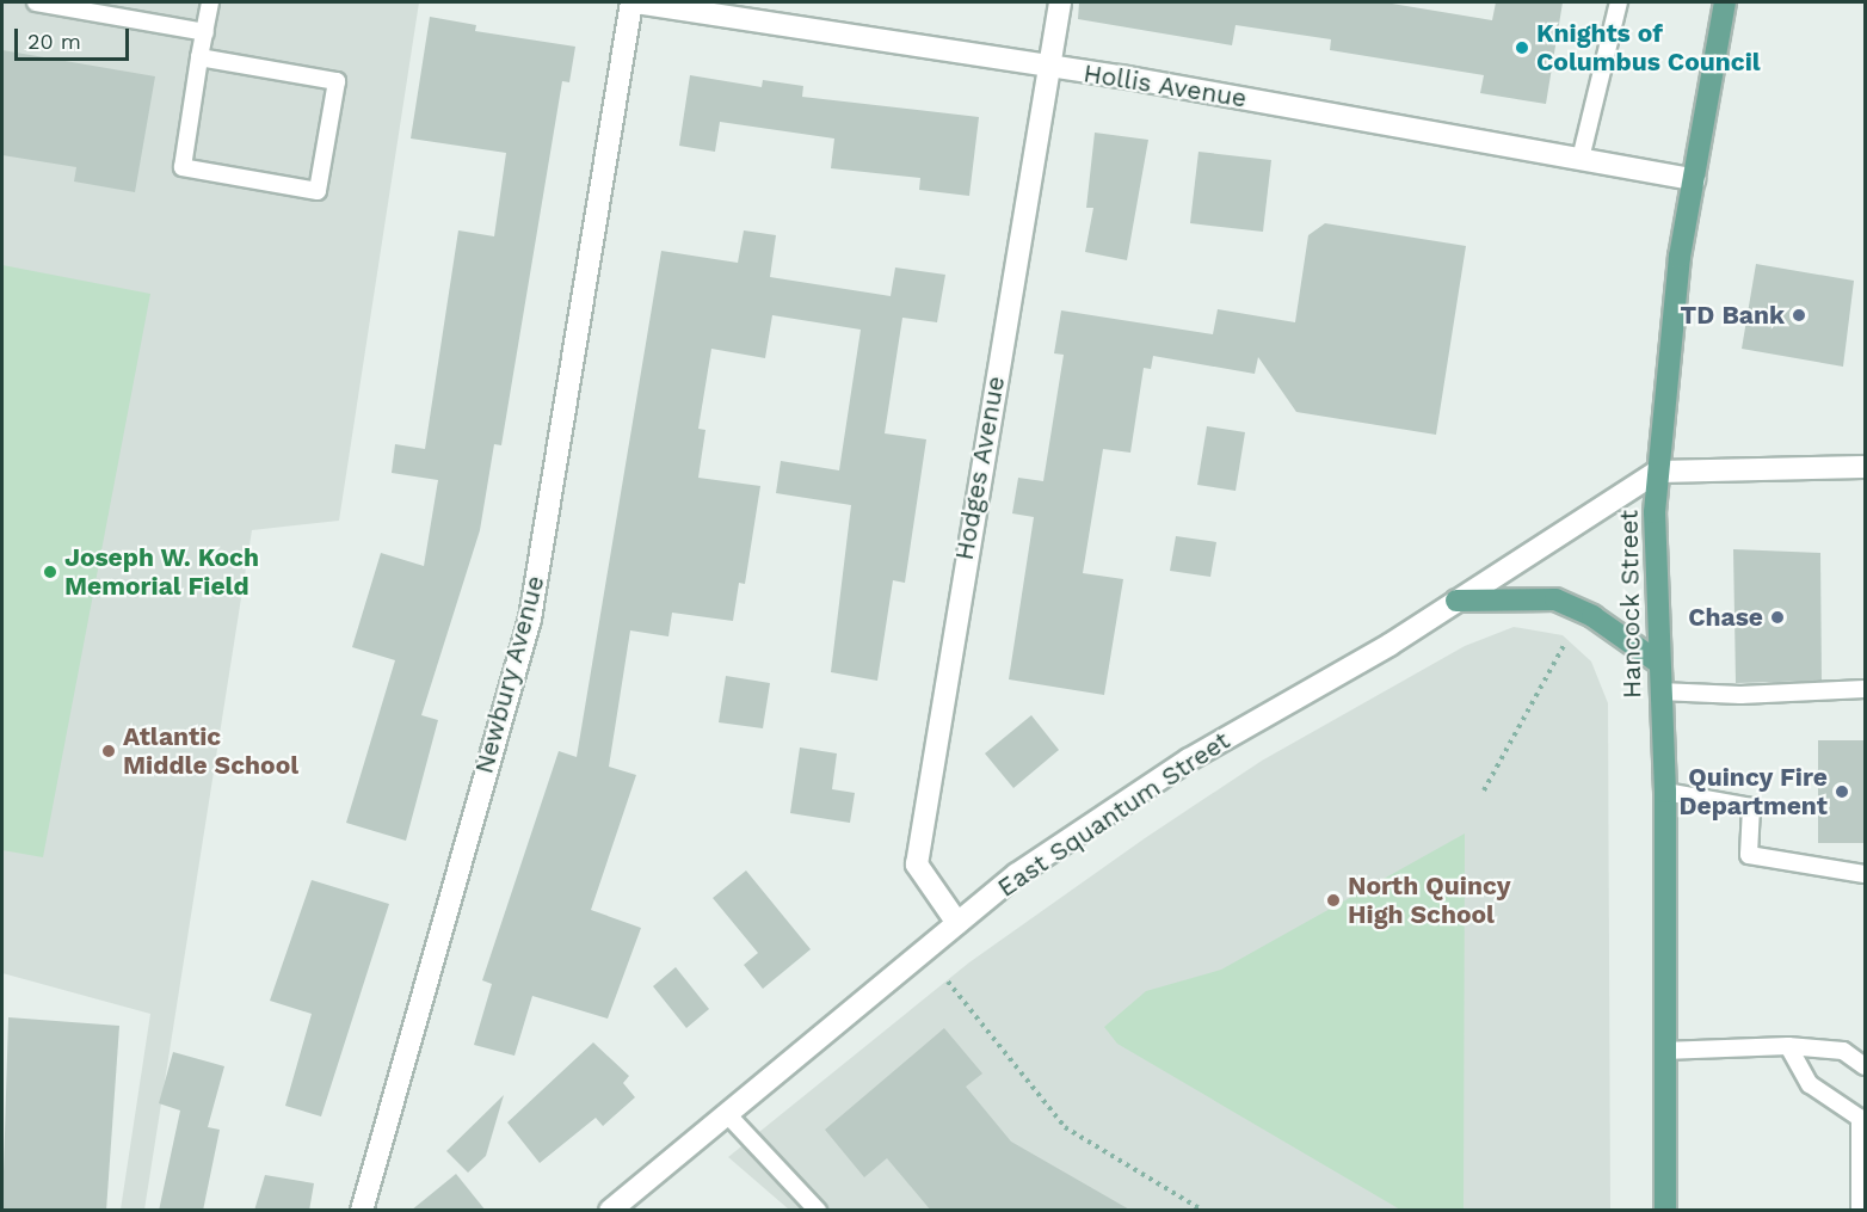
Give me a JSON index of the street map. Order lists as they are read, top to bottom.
{
  "streets": {
    "main road": ["Hancock Street"],
    "street": [
      "Hollis Avenue",
      "Hodges Avenue",
      "Newbury Avenue",
      "East Squantum Street"
    ]
  },
  "crossings": [
    ["Hollis Avenue", "Hodges Avenue"],
    ["Hollis Avenue", "Hancock Street"],
    ["Hollis Avenue", "Newbury Avenue"],
    ["Hodges Avenue", "East Squantum Street"],
    ["Hancock Street", "East Squantum Street"]
  ],
  "places": [
    "Knights of Columbus Council",
    "TD Bank",
    "Joseph W. Koch Memorial Field",
    "Chase",
    "Atlantic Middle School",
    "Quincy Fire Department",
    "North Quincy High School"
  ],
  "scale_bar": "20 m"
}
